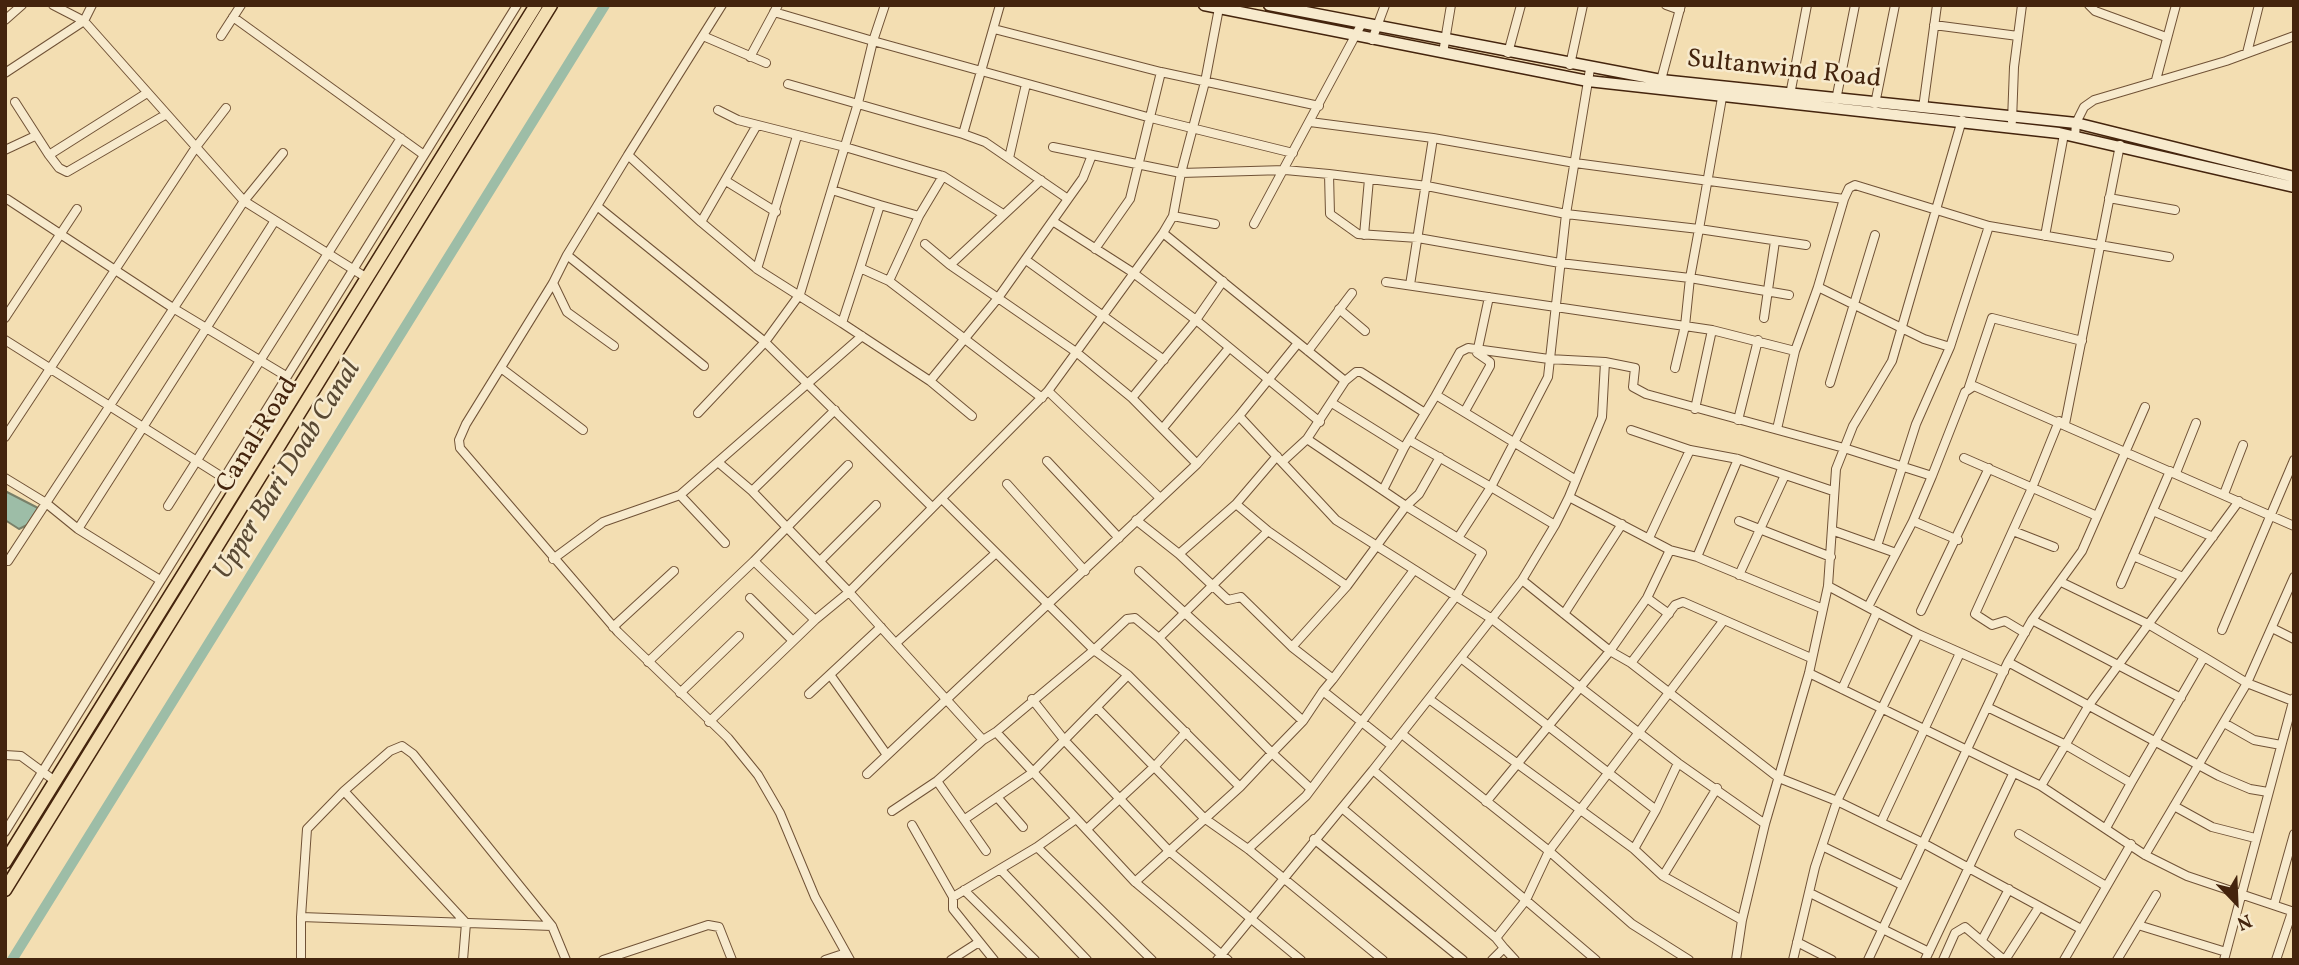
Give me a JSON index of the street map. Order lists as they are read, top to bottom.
{
  "streets": {
    "main road": ["Sultanwind Road", "Canal Road"]
  },
  "water": ["Upper Bari Doab Canal"],
  "north": "bottom right"
}
